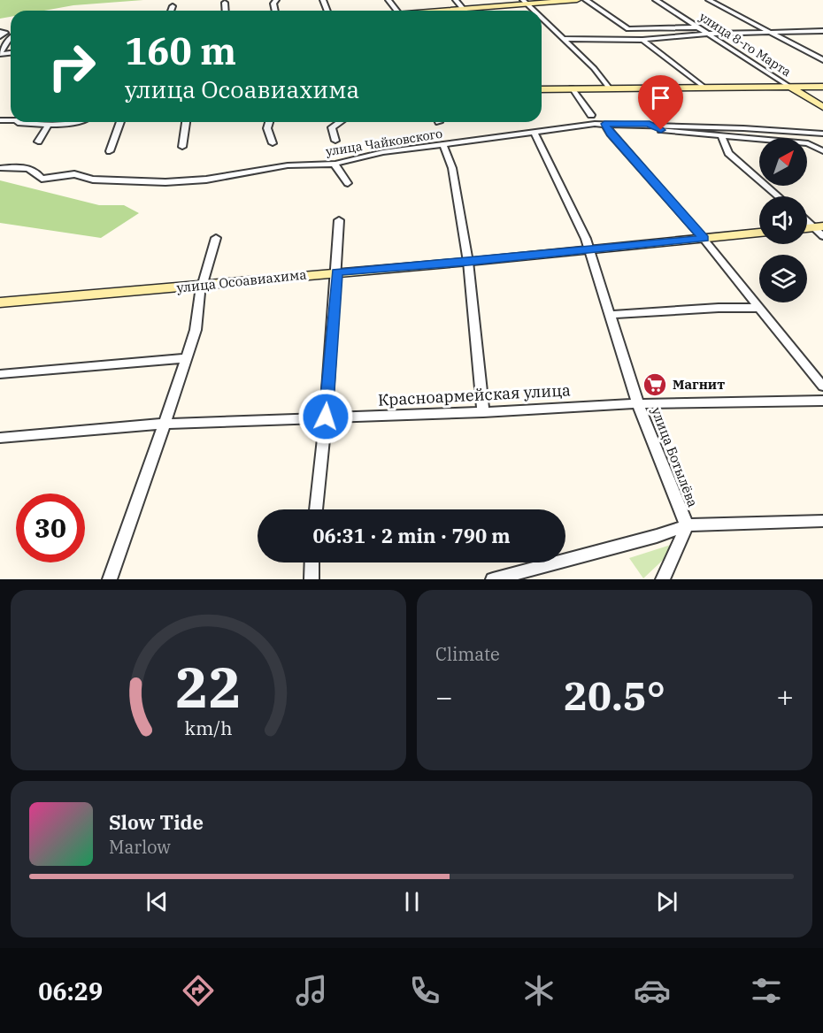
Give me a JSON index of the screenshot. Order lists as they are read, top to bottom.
{
  "streets": {
    "street": [
      "улица 8-го Марта",
      "улица Чайковского",
      "улица Осоавиахима",
      "Красноармейская улица",
      "улица Ботылёва"
    ]
  },
  "crossings": [
    ["улица Чайковского", "улица Ботылёва"],
    ["улица Осоавиахима", "улица Ботылёва"],
    ["Красноармейская улица", "улица Ботылёва"]
  ],
  "places": {
    "supermarket": ["Магнит"]
  },
  "north": "top right",
  "page": {
    "turn": ["160 m", "улица Осоавиахима"],
    "limit": "30",
    "trip": "06:31 · 2 min · 790 m",
    "tile": "Climate",
    "heat": ["−", "20.5°", "+"],
    "song": ["Slow Tide", "Marlow"],
    "tabs": "06:29",
    "gauge": ["22", "km/h"]
  }
}
